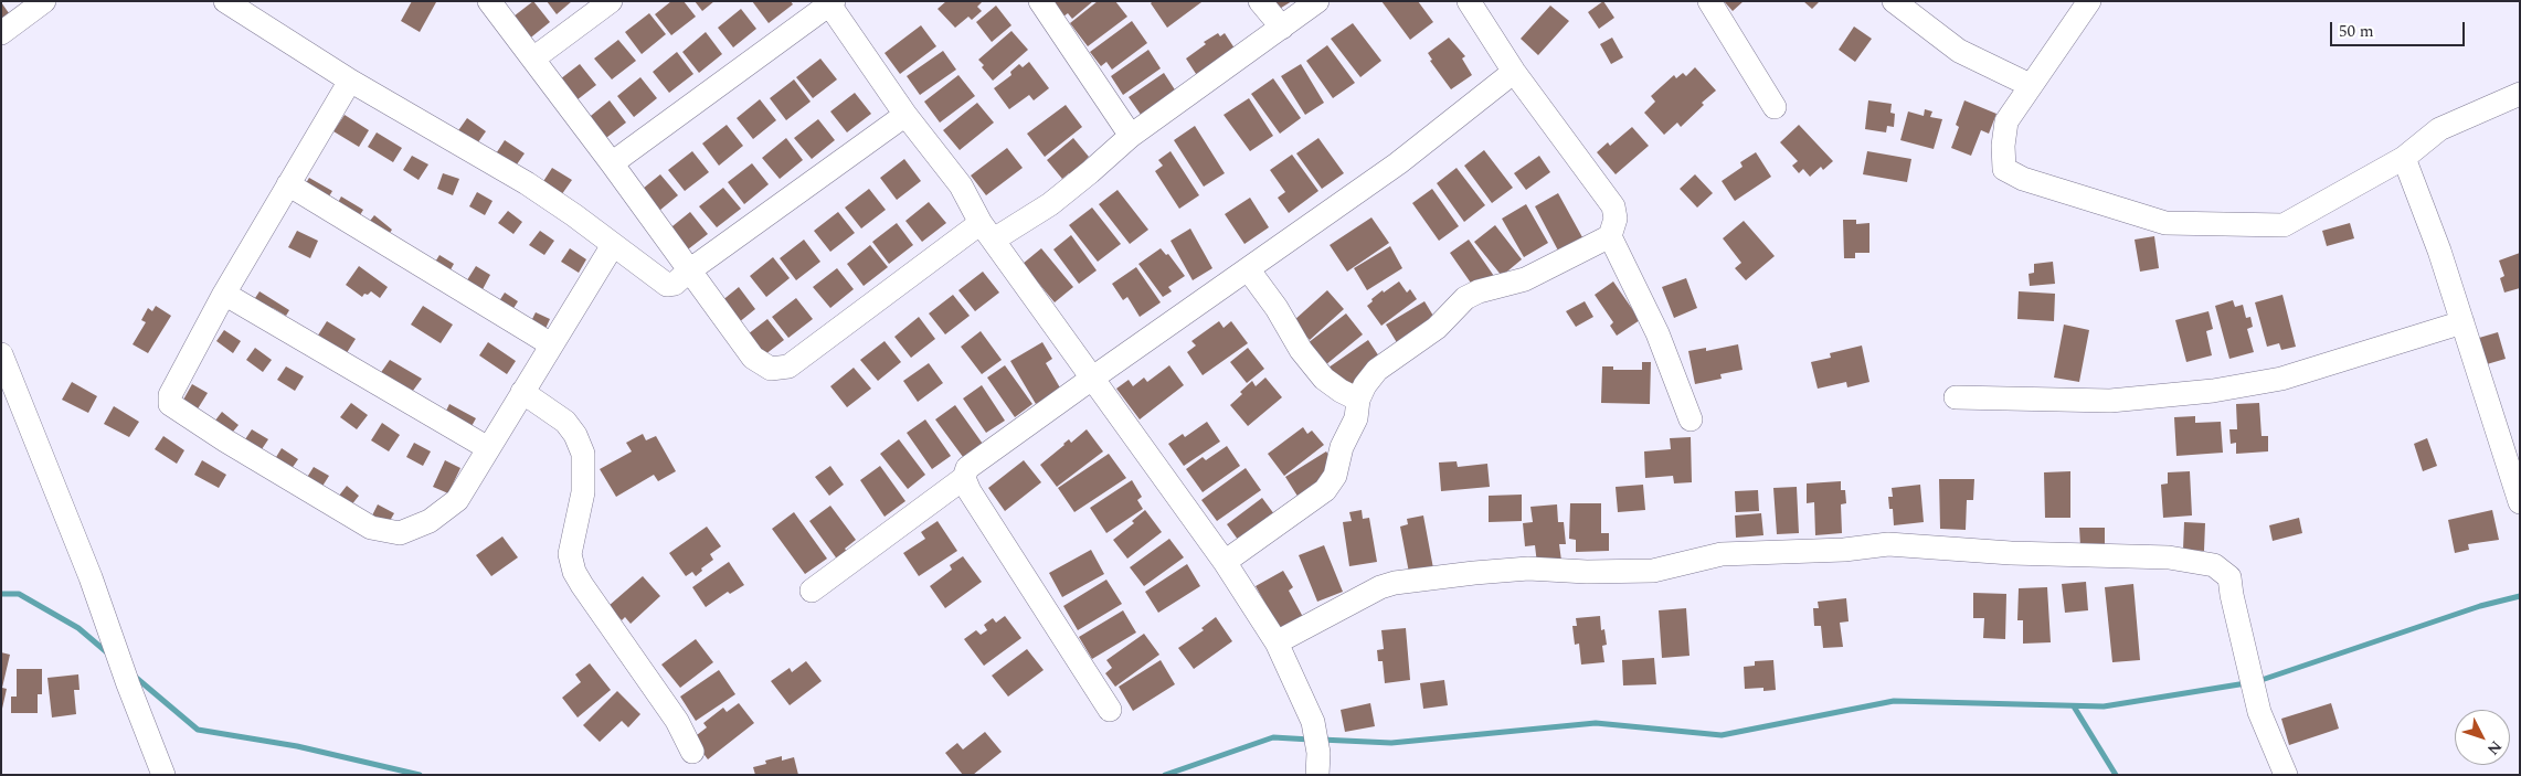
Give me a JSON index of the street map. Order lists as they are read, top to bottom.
{
  "scale_bar": "50 m",
  "north": "bottom right"
}
